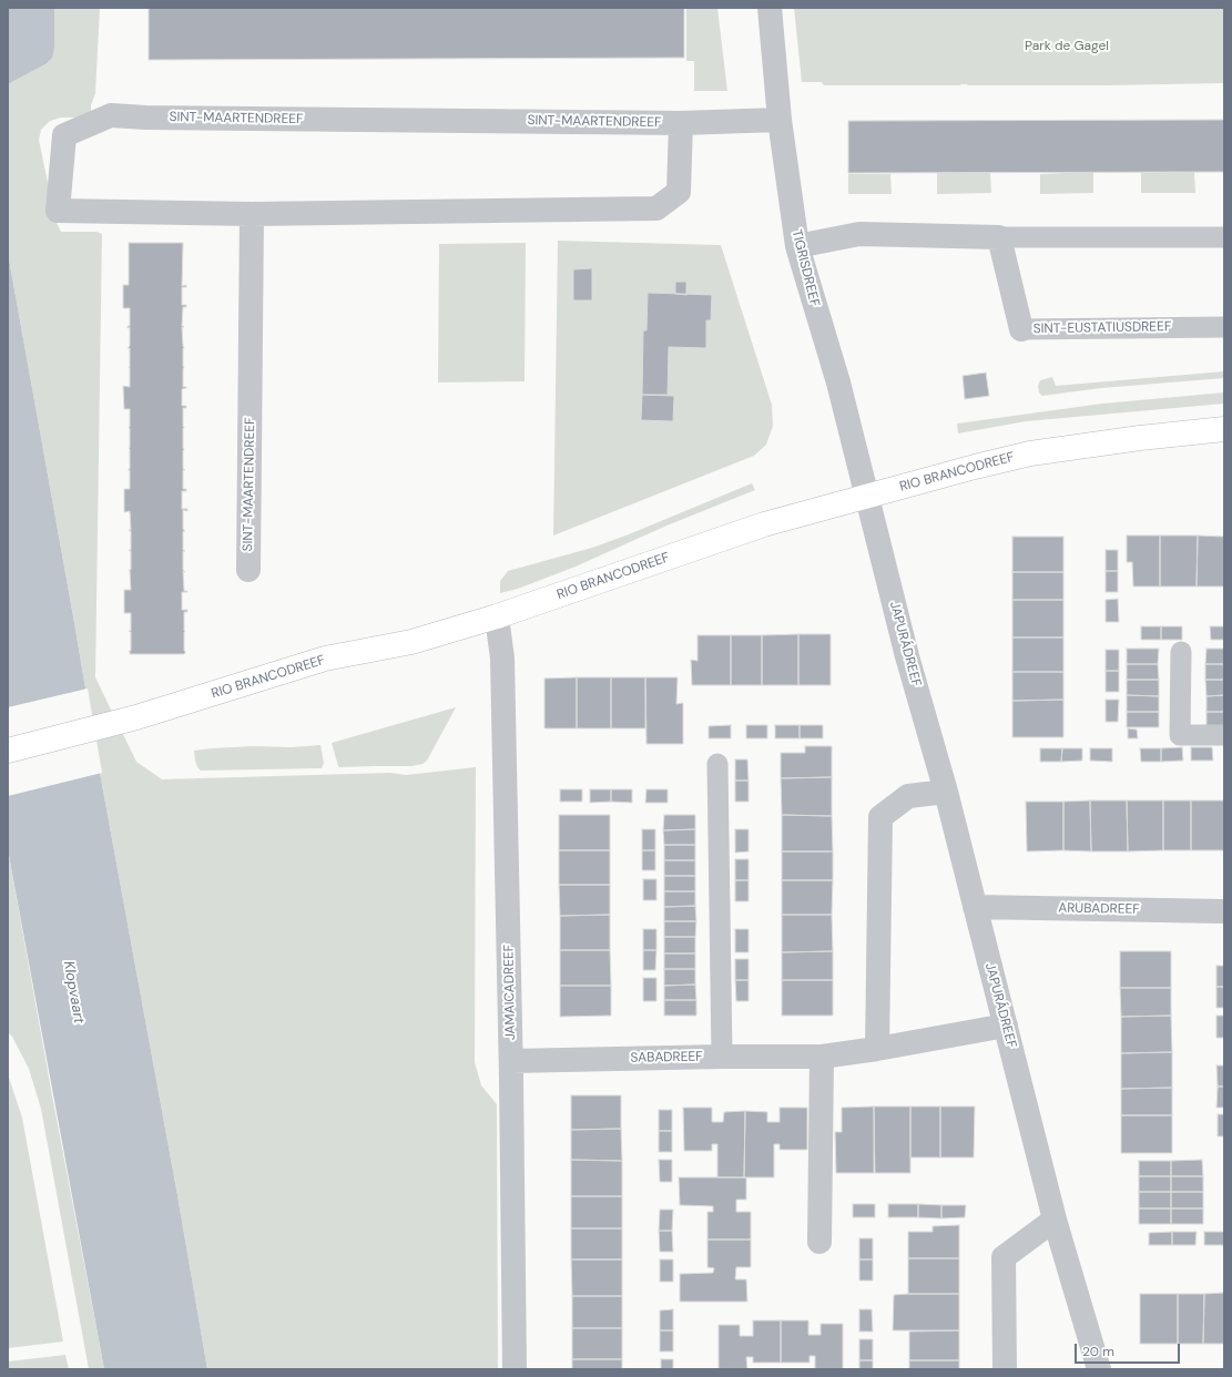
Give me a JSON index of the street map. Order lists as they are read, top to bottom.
{
  "streets": {
    "street": [
      "SINT-MAARTENDREEF",
      "TIGRISDREEF",
      "SINT-EUSTATIUSDREEF",
      "RIO BRANCODREEF",
      "JAPURÁDREEF",
      "ARUBADREEF",
      "JAMAICADREEF",
      "SABADREEF"
    ]
  },
  "crossings": [
    ["SINT-MAARTENDREEF", "TIGRISDREEF"],
    ["TIGRISDREEF", "RIO BRANCODREEF"],
    ["TIGRISDREEF", "JAPURÁDREEF"],
    ["RIO BRANCODREEF", "JAPURÁDREEF"],
    ["RIO BRANCODREEF", "JAMAICADREEF"],
    ["JAPURÁDREEF", "ARUBADREEF"],
    ["JAPURÁDREEF", "SABADREEF"],
    ["JAMAICADREEF", "SABADREEF"]
  ],
  "water": ["Klopvaart"],
  "parks": ["Park de Gagel"],
  "scale_bar": "20 m"
}
